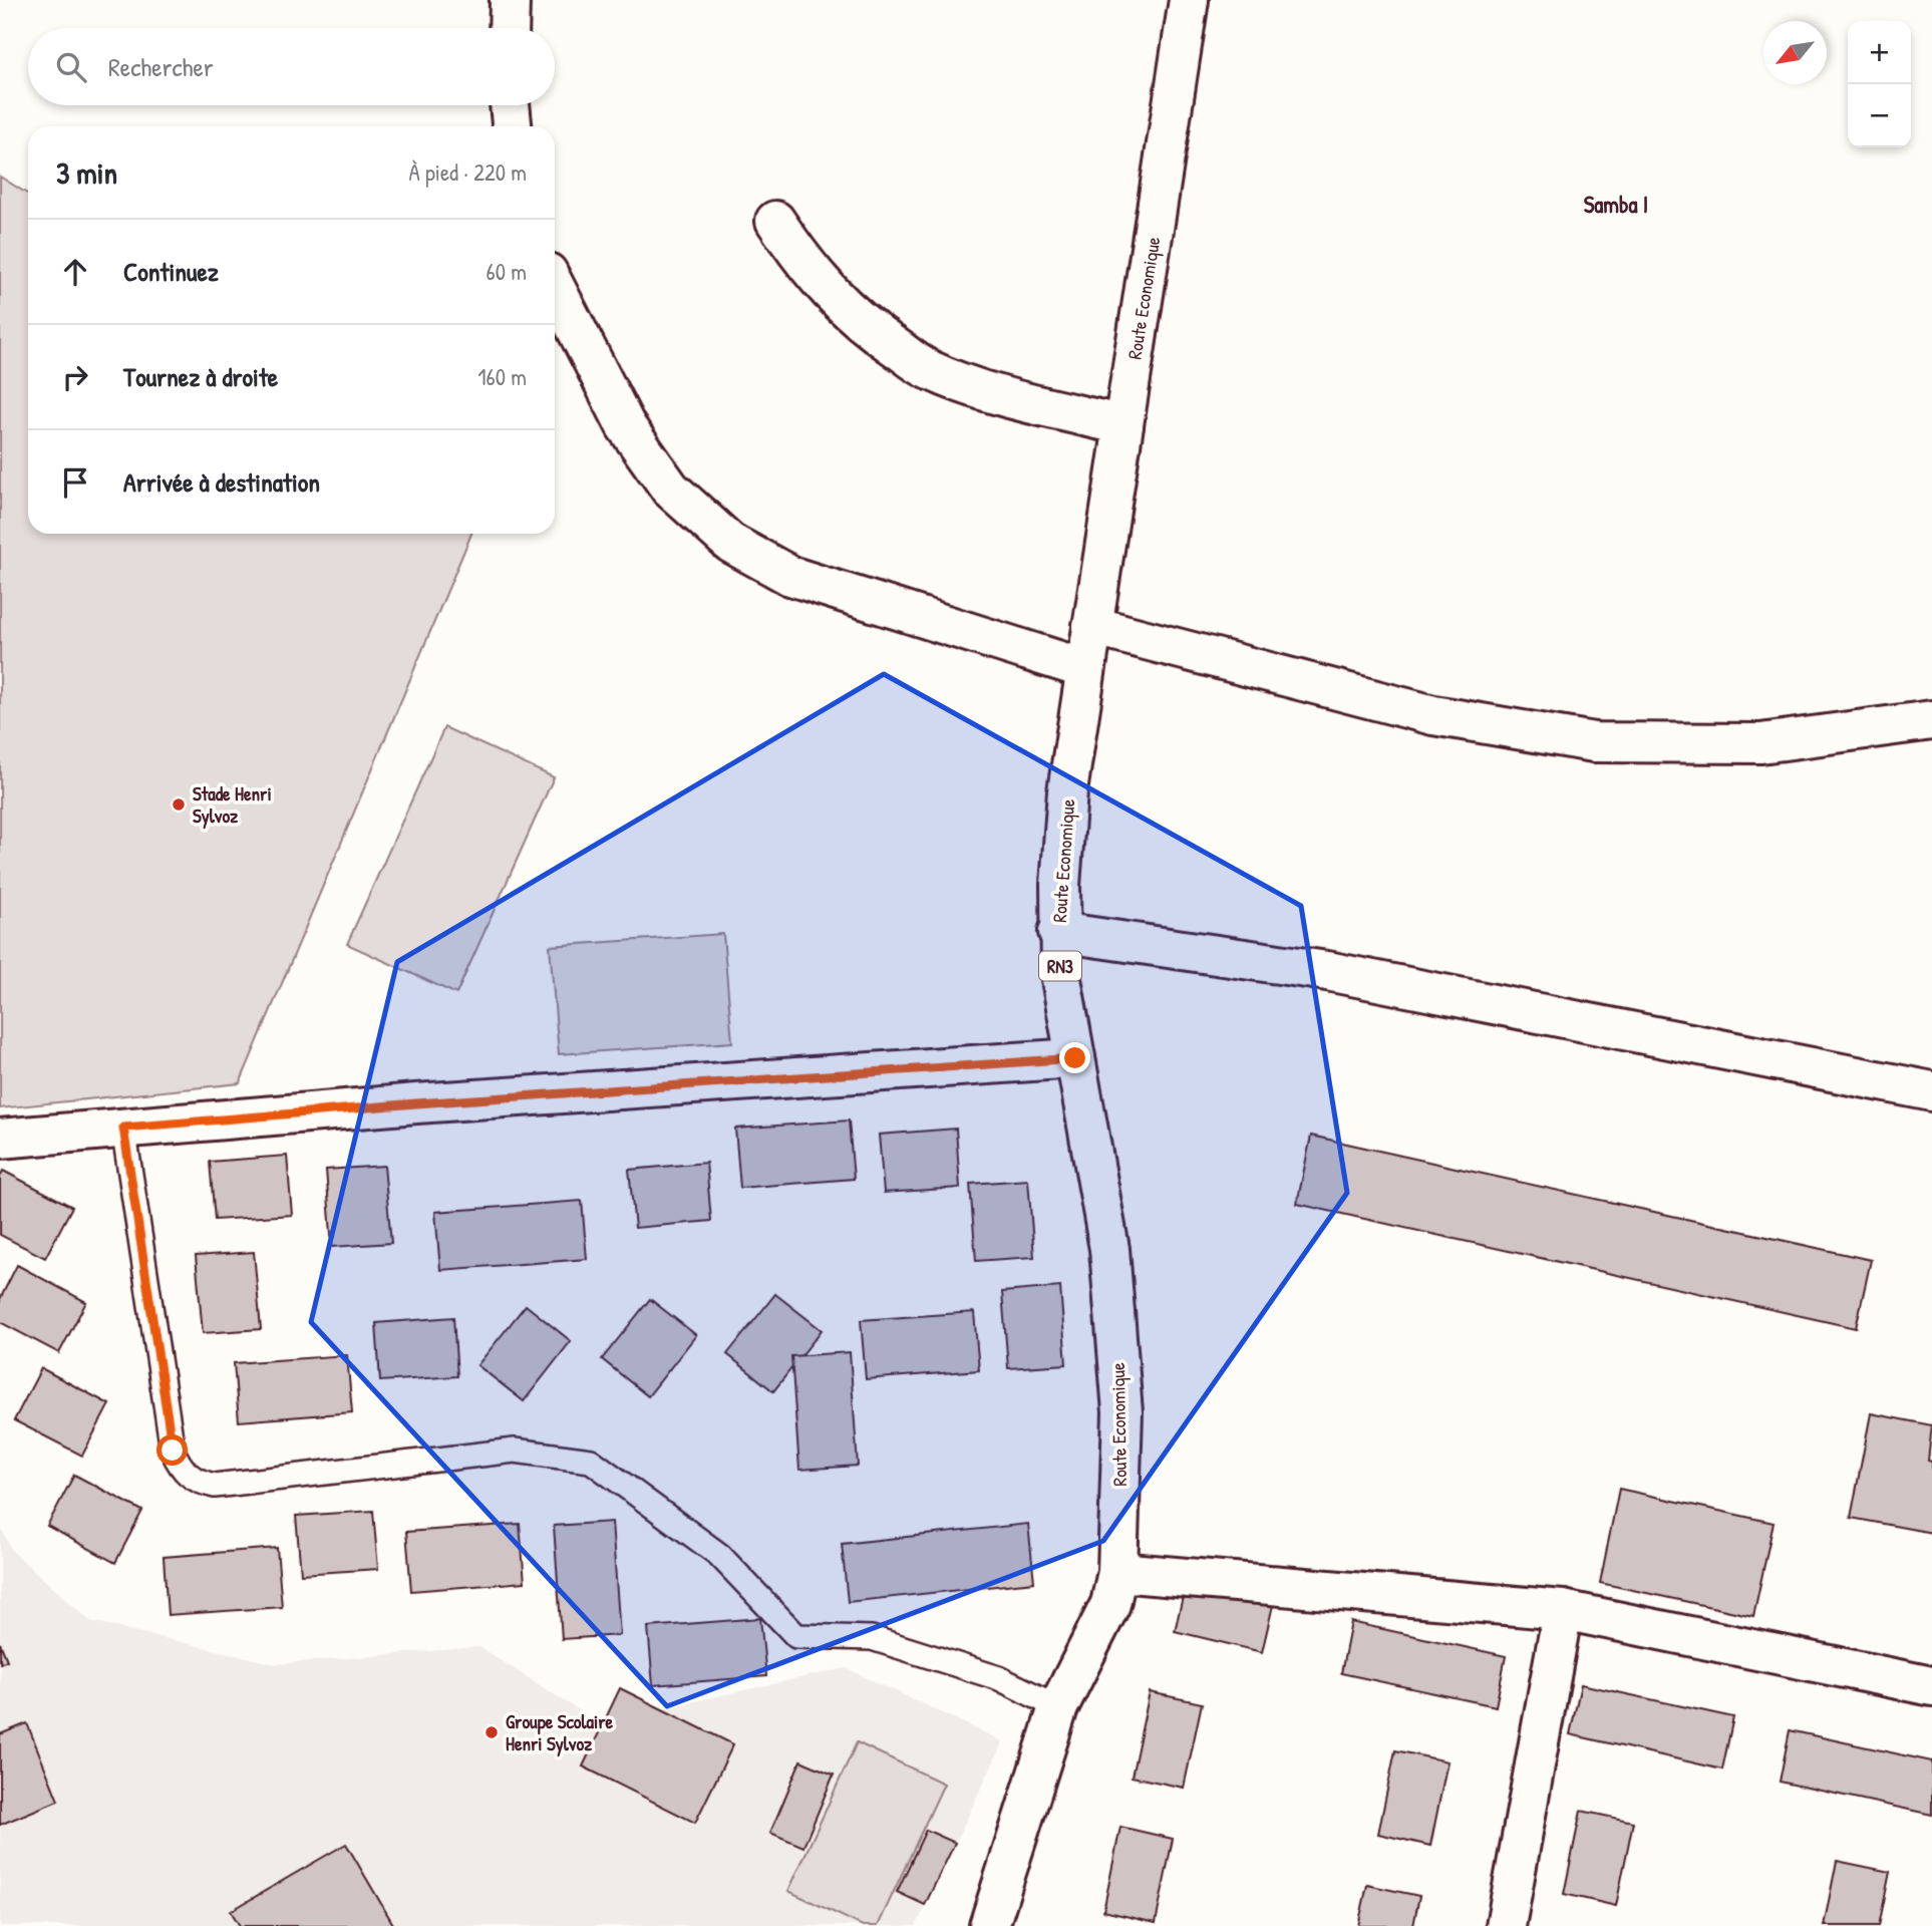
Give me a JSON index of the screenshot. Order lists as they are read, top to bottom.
{
  "streets": {
    "main road": ["Route Economique", "RN3"]
  },
  "districts": ["Samba I"],
  "places": ["Stade Henri Sylvoz", "Groupe Scolaire Henri Sylvoz"],
  "north": "bottom left",
  "page": {
    "map_buttons": ["+", "−"],
    "search": "Rechercher",
    "heading": ["3 min", "À pied · 220 m"],
    "list": [
      ["Continuez", "60 m"],
      ["Tournez à droite", "160 m"],
      "Arrivée à destination"
    ]
  }
}
